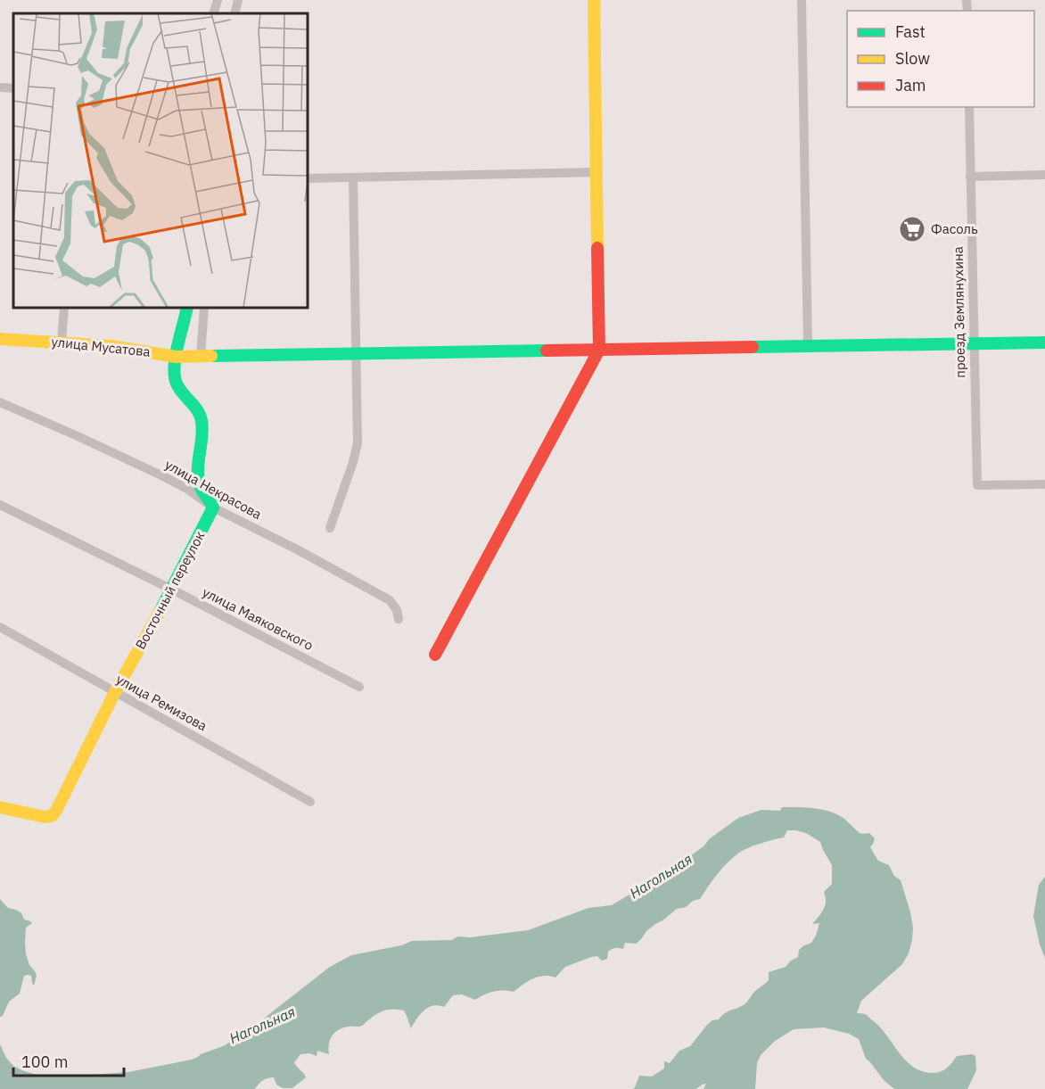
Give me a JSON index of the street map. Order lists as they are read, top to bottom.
{
  "streets": {
    "street": [
      "проезд Землянухина",
      "улица Мусатова",
      "улица Некрасова",
      "Восточный переулок",
      "улица Маяковского",
      "улица Ремизова"
    ]
  },
  "crossings": [
    ["проезд Землянухина", "улица Мусатова"],
    ["улица Некрасова", "Восточный переулок"],
    ["Восточный переулок", "улица Маяковского"],
    ["Восточный переулок", "улица Ремизова"]
  ],
  "water": ["Нагольная"],
  "places": {
    "supermarket": ["Фасоль"]
  },
  "legend": ["Fast", "Slow", "Jam"],
  "scale_bar": "100 m"
}
